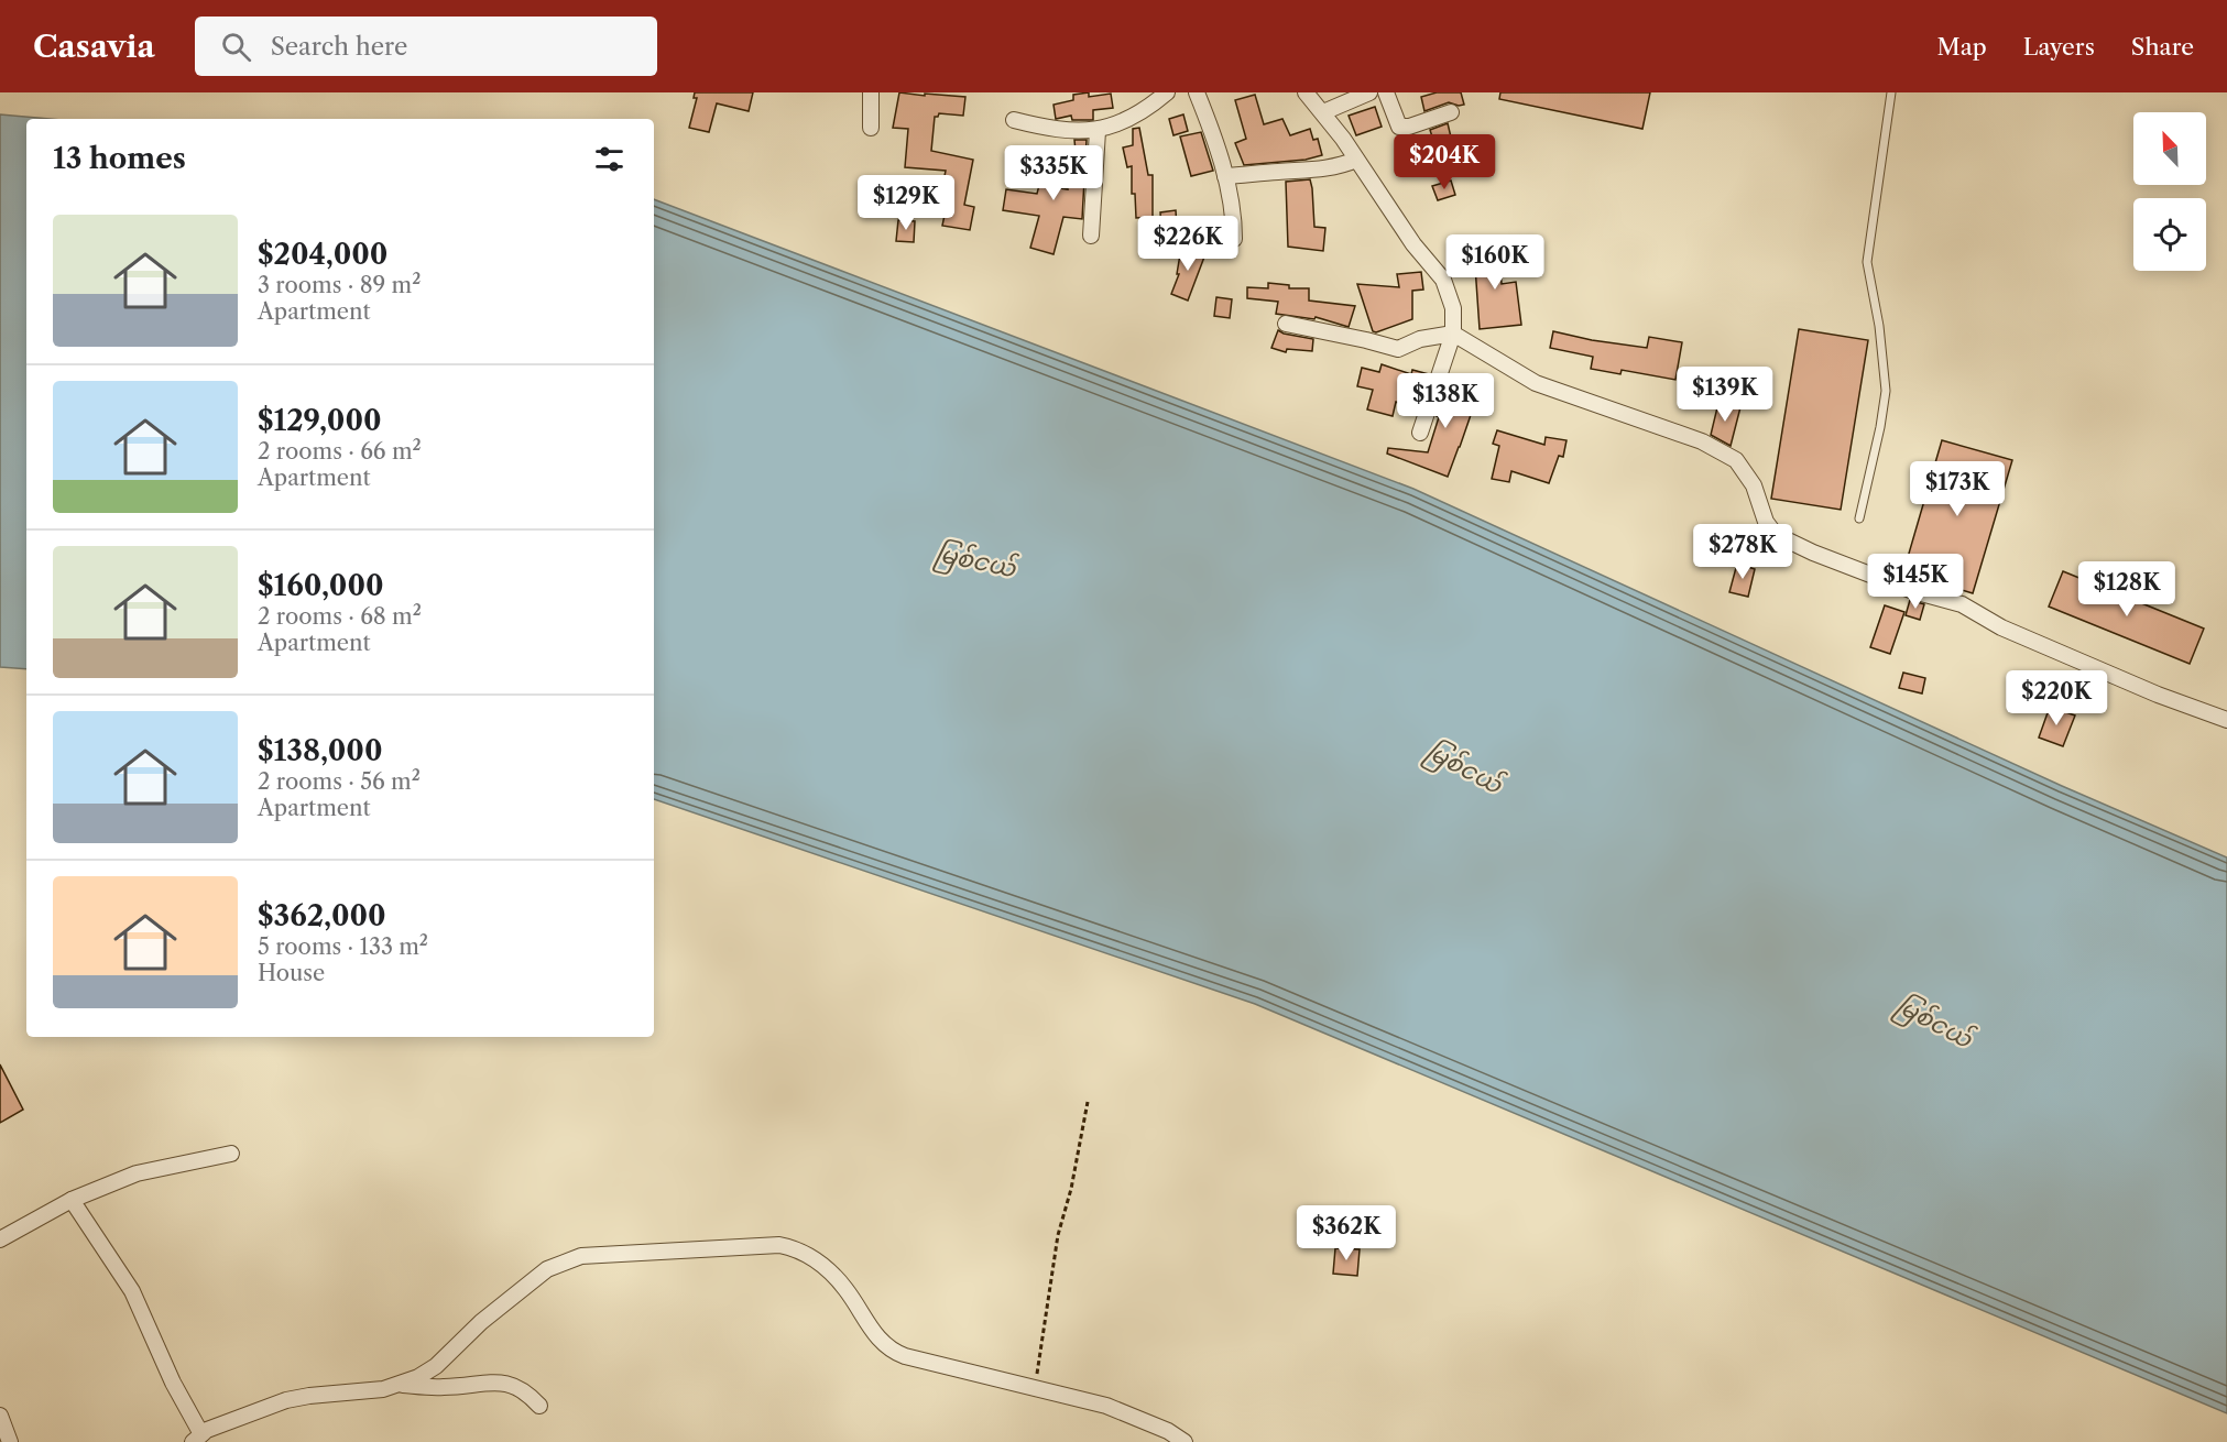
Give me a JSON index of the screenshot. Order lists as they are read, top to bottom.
{
  "water": ["မြစ်ငယ်"],
  "north": "top left",
  "page": {
    "header": "Casavia",
    "search": "Search here",
    "nav": ["Map", "Layers", "Share"],
    "heading": "13 homes",
    "price": [
      "$204K",
      "$335K",
      "$129K",
      "$226K",
      "$160K",
      "$139K",
      "$138K",
      "$173K",
      "$278K",
      "$145K",
      "$128K",
      "$220K",
      "$362K"
    ],
    "list": [
      {
        "name": "$204,000",
        "note": "3 rooms · 89 m² · Apartment"
      },
      {
        "name": "$129,000",
        "note": "2 rooms · 66 m² · Apartment"
      },
      {
        "name": "$160,000",
        "note": "2 rooms · 68 m² · Apartment"
      },
      {
        "name": "$138,000",
        "note": "2 rooms · 56 m² · Apartment"
      },
      {
        "name": "$362,000",
        "note": "5 rooms · 133 m² · House"
      }
    ]
  }
}
